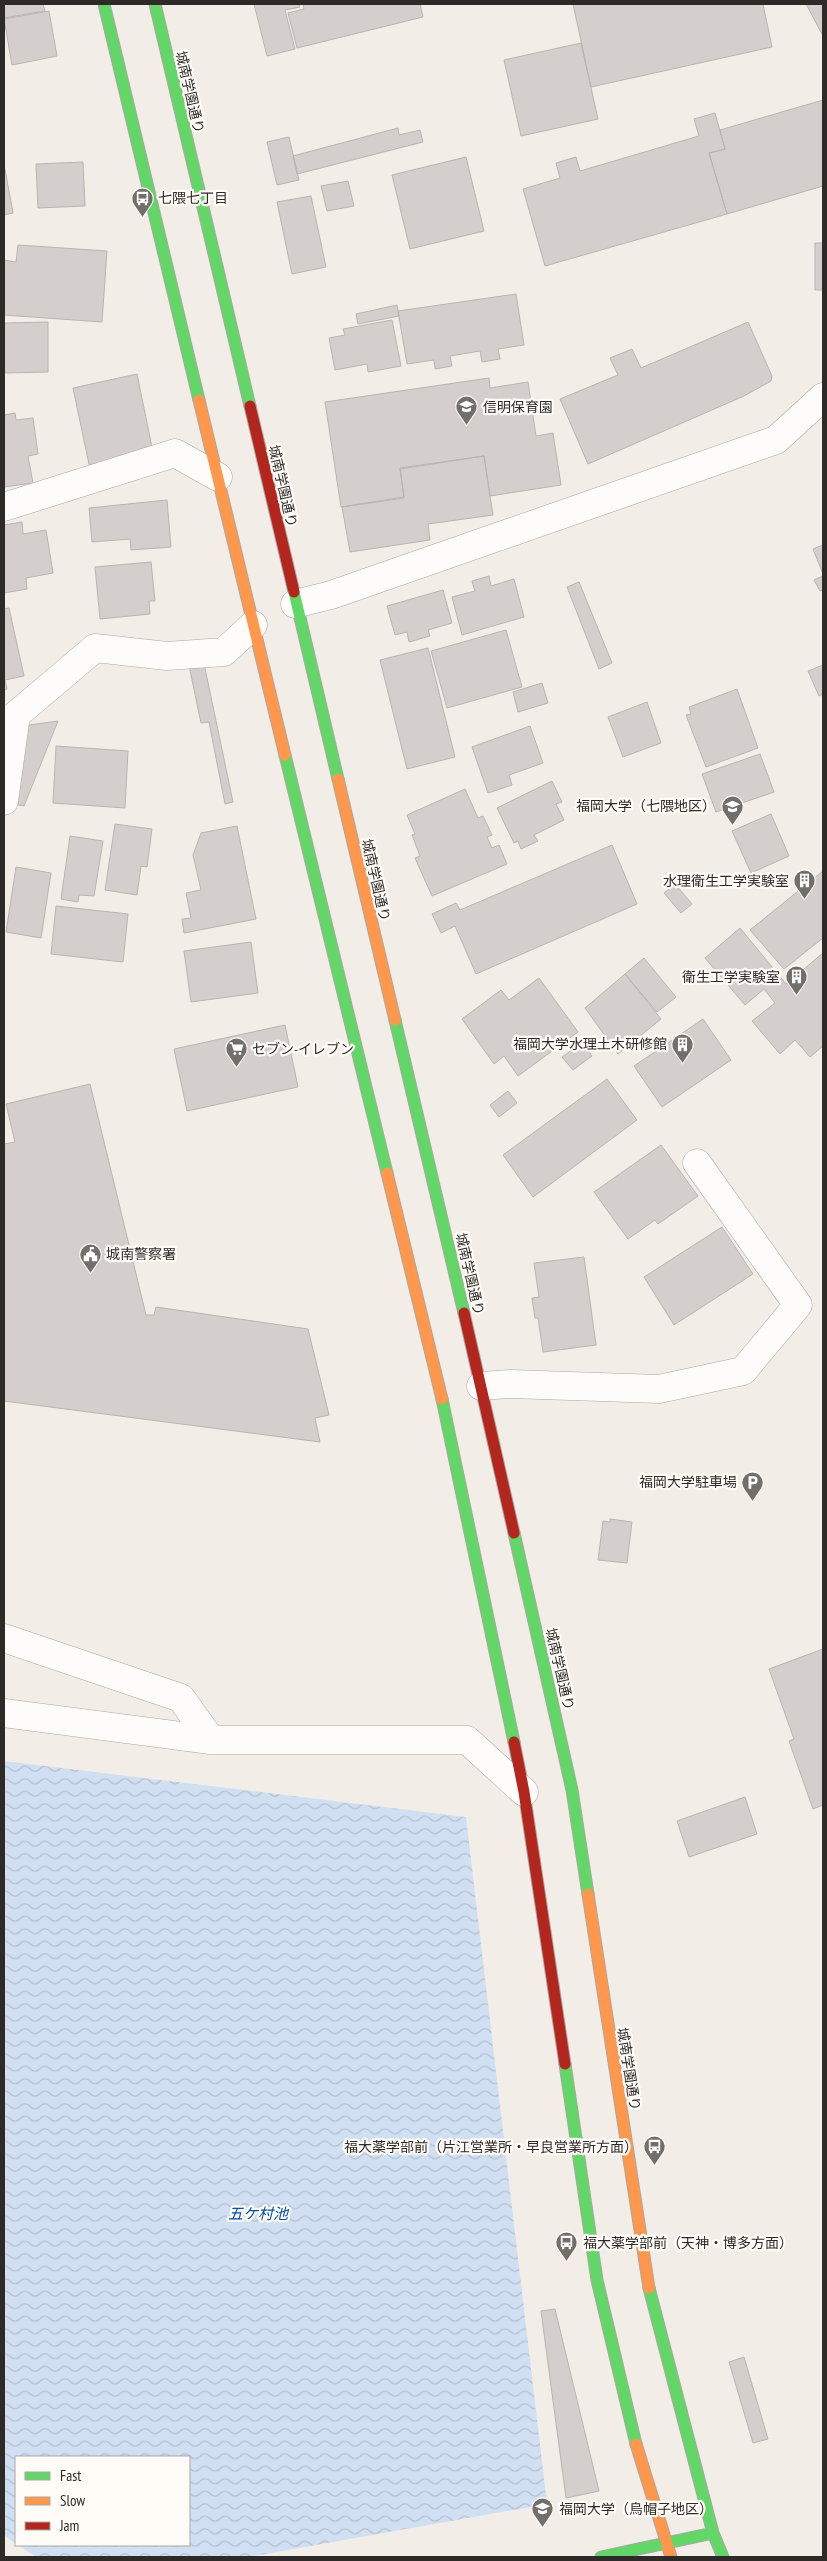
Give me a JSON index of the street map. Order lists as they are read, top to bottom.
{
  "streets": {
    "street": ["城南学園通り"]
  },
  "water": ["五ケ村池"],
  "places": {
    "bus stop": ["七隈七丁目", "福大薬学部前（片江営業所・早良営業所方面）", "福大薬学部前（天神・博多方面）"],
    "school or university": ["信明保育園", "福岡大学（七隈地区）", "福岡大学（烏帽子地区）"],
    "building": ["水理衛生工学実験室", "衛生工学実験室", "福岡大学水理土木研修館"],
    "supermarket": ["セブン-イレブン"],
    "public building": ["城南警察署"],
    "parking": ["福岡大学駐車場"]
  },
  "legend": ["Fast", "Slow", "Jam"]
}
